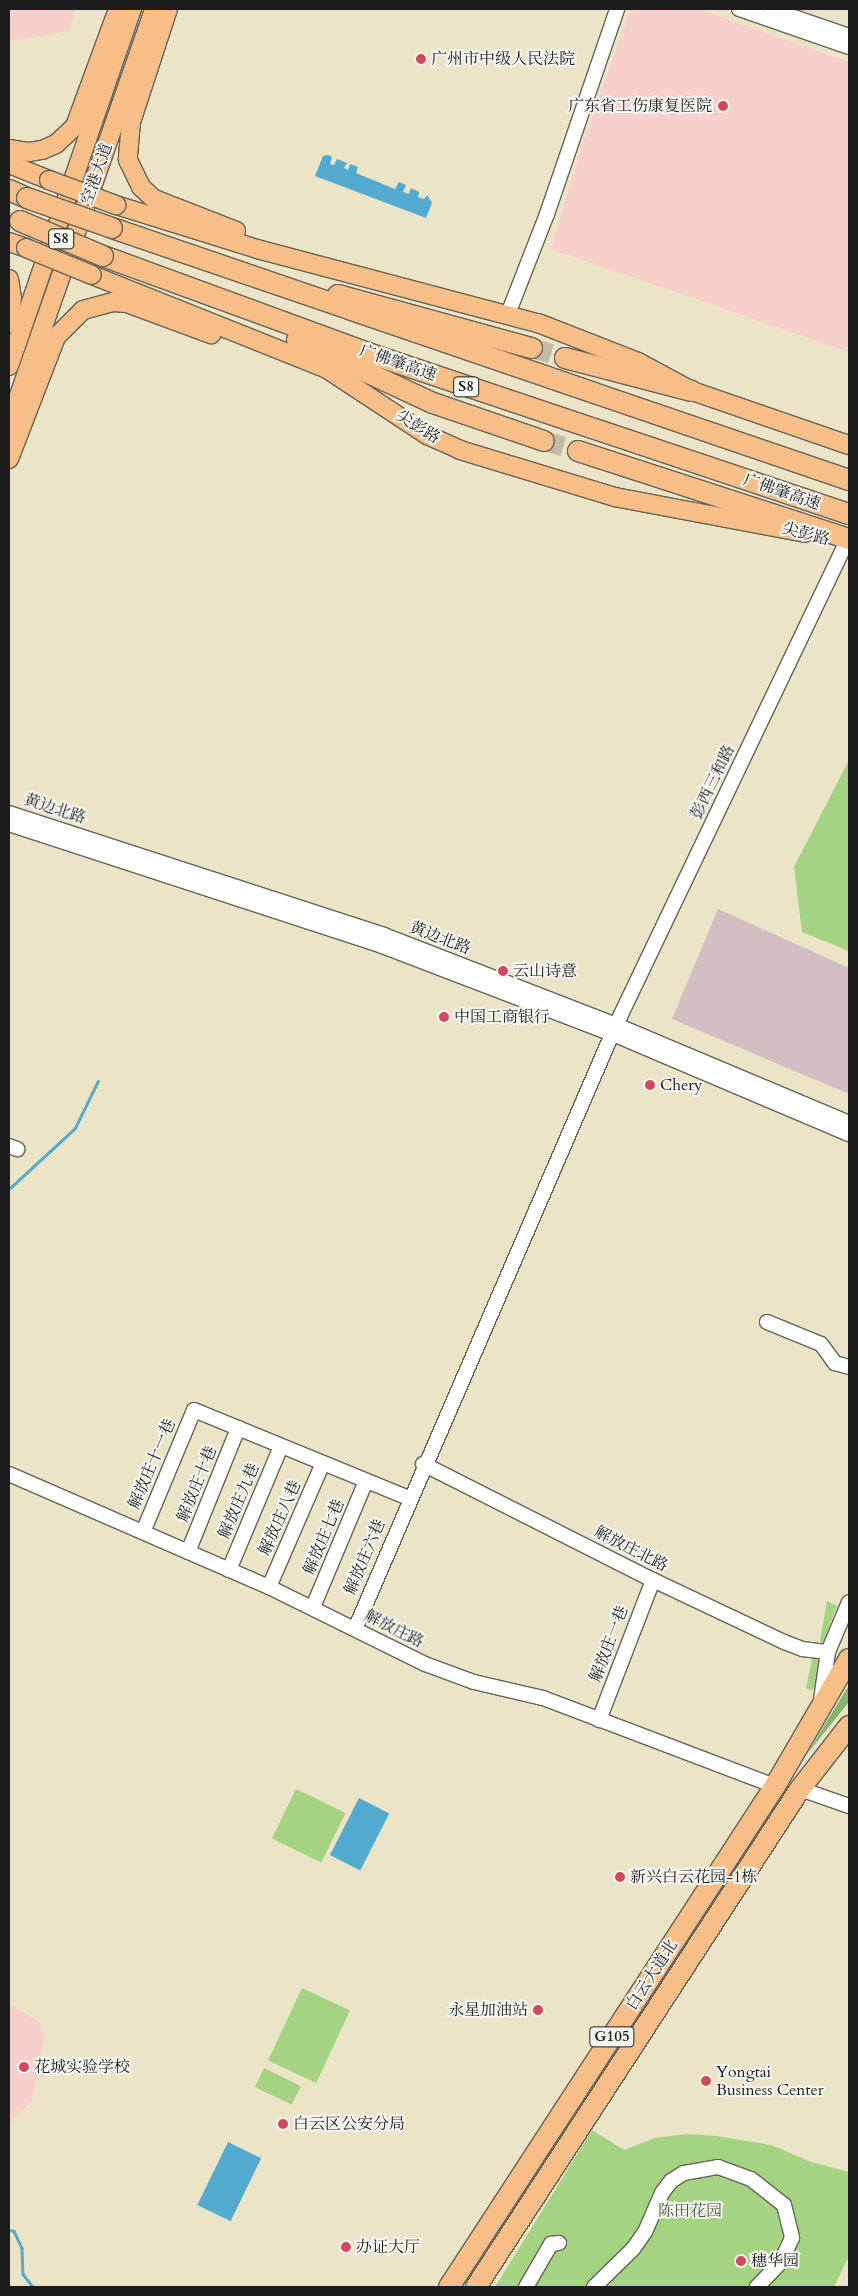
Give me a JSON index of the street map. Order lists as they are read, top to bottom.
{
  "streets": {
    "highway": [
      "S8",
      "广佛肇高速",
      "白云大道北",
      "G105"
    ],
    "main road": ["空港大道", "尖彭路"],
    "street": [
      "彭西三和路",
      "黄边北路",
      "解放庄十一巷",
      "解放庄十巷",
      "解放庄九巷",
      "解放庄八巷",
      "解放庄七巷",
      "解放庄北路",
      "解放庄六巷",
      "解放庄路",
      "解放庄一巷"
    ]
  },
  "crossings": [
    ["尖彭路", "彭西三和路"],
    ["彭西三和路", "黄边北路"],
    ["彭西三和路", "解放庄北路"],
    ["彭西三和路", "解放庄六巷"],
    ["解放庄十一巷", "解放庄十巷"],
    ["解放庄十一巷", "解放庄路"],
    ["解放庄十巷", "解放庄路"],
    ["解放庄九巷", "解放庄路"],
    ["解放庄八巷", "解放庄路"],
    ["解放庄七巷", "解放庄路"],
    ["解放庄北路", "解放庄六巷"],
    ["解放庄北路", "解放庄一巷"],
    ["解放庄六巷", "解放庄路"],
    ["解放庄路", "解放庄一巷"],
    ["解放庄路", "白云大道北"]
  ],
  "parks": ["陈田花园"],
  "places": [
    "广州市中级人民法院",
    "广东省工伤康复医院",
    "云山诗意",
    "中国工商银行",
    "Chery",
    "新兴白云花园-1栋",
    "永星加油站",
    "花城实验学校",
    "Yongtai Business Center",
    "白云区公安分局",
    "办证大厅",
    "穗华园"
  ]
}
